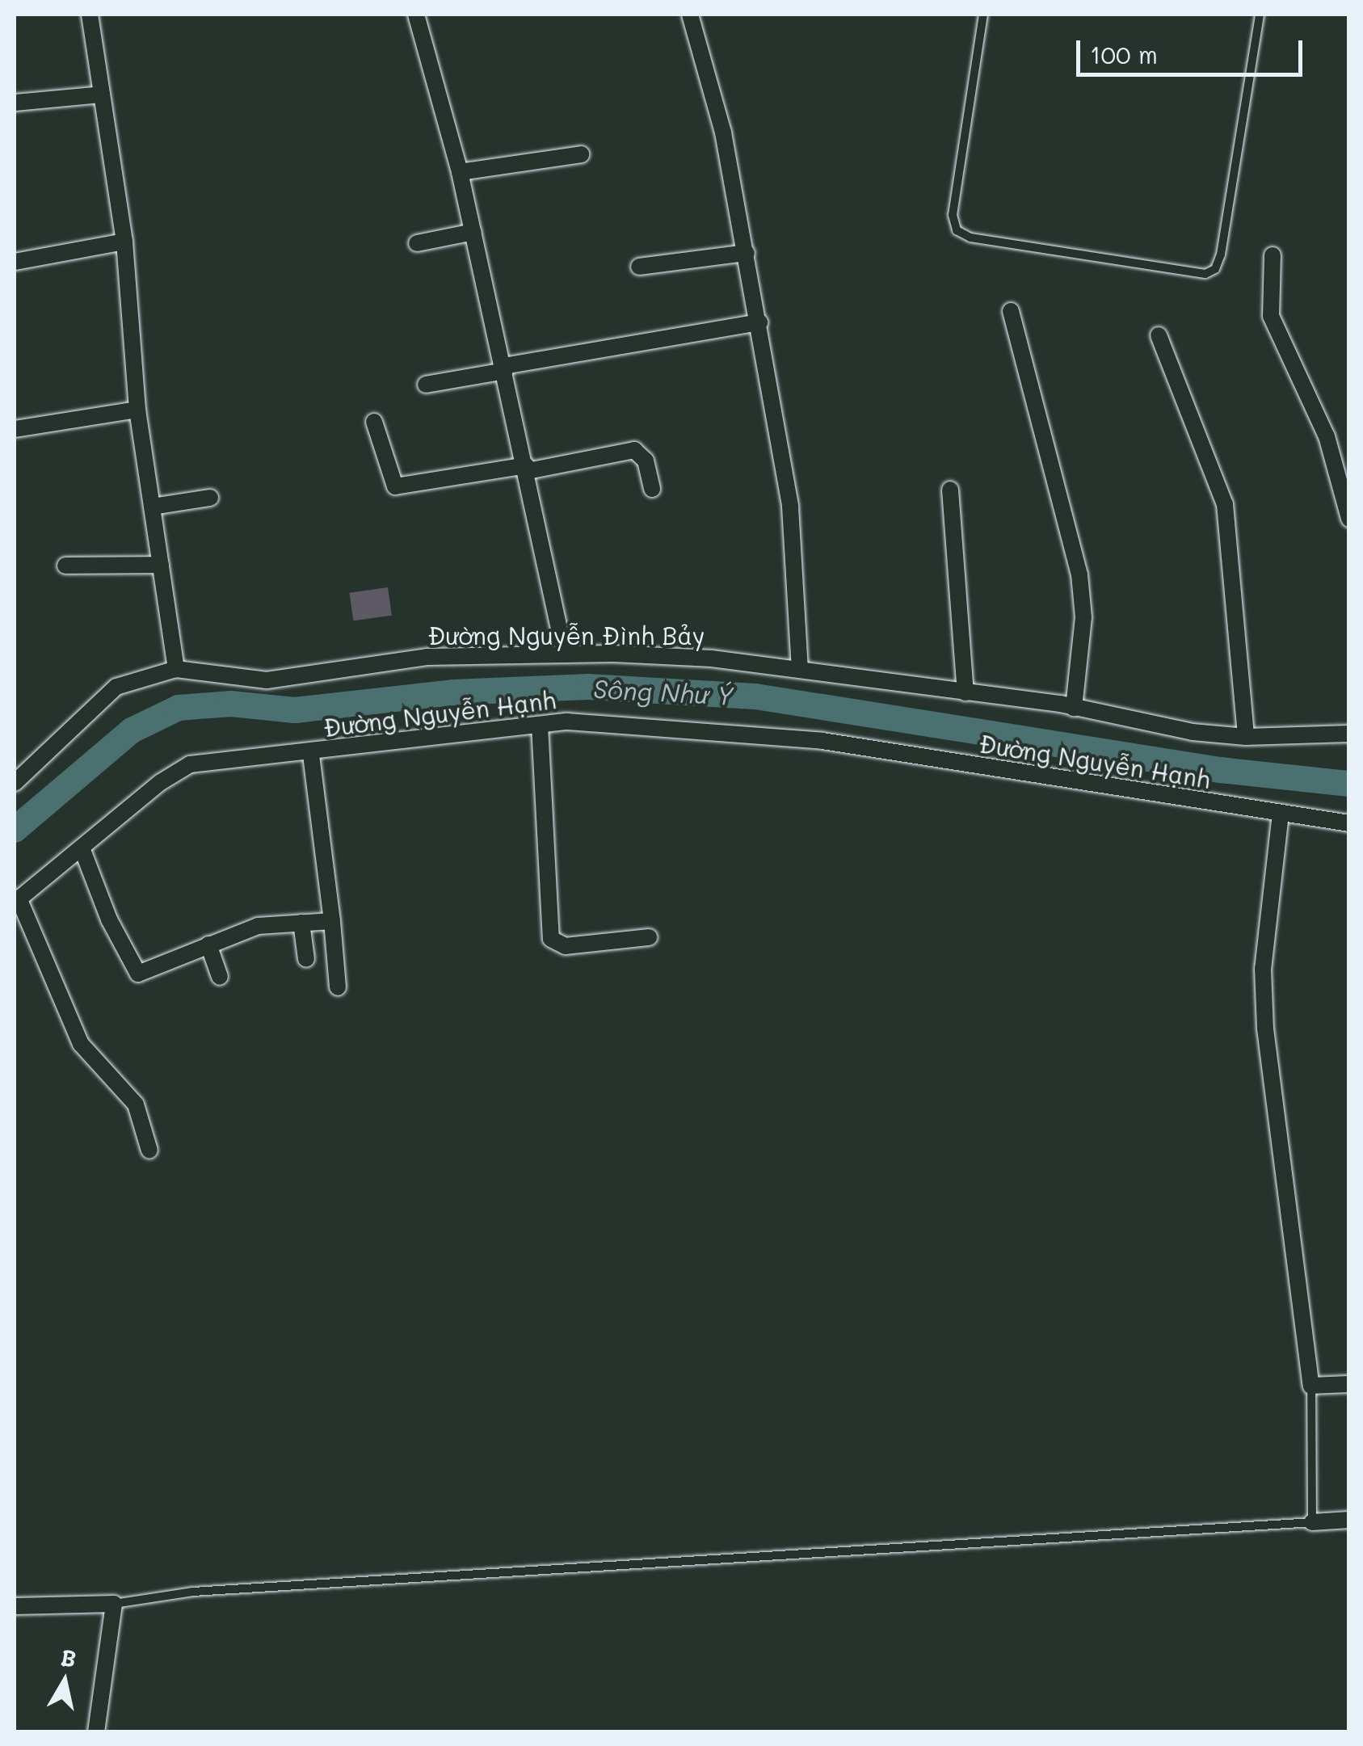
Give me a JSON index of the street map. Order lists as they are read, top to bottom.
{
  "streets": {
    "street": ["Đường Nguyễn Đình Bảy", "Đường Nguyễn Hạnh"]
  },
  "water": ["Sông Như Ý"],
  "scale_bar": "100 m",
  "north": "top"
}
